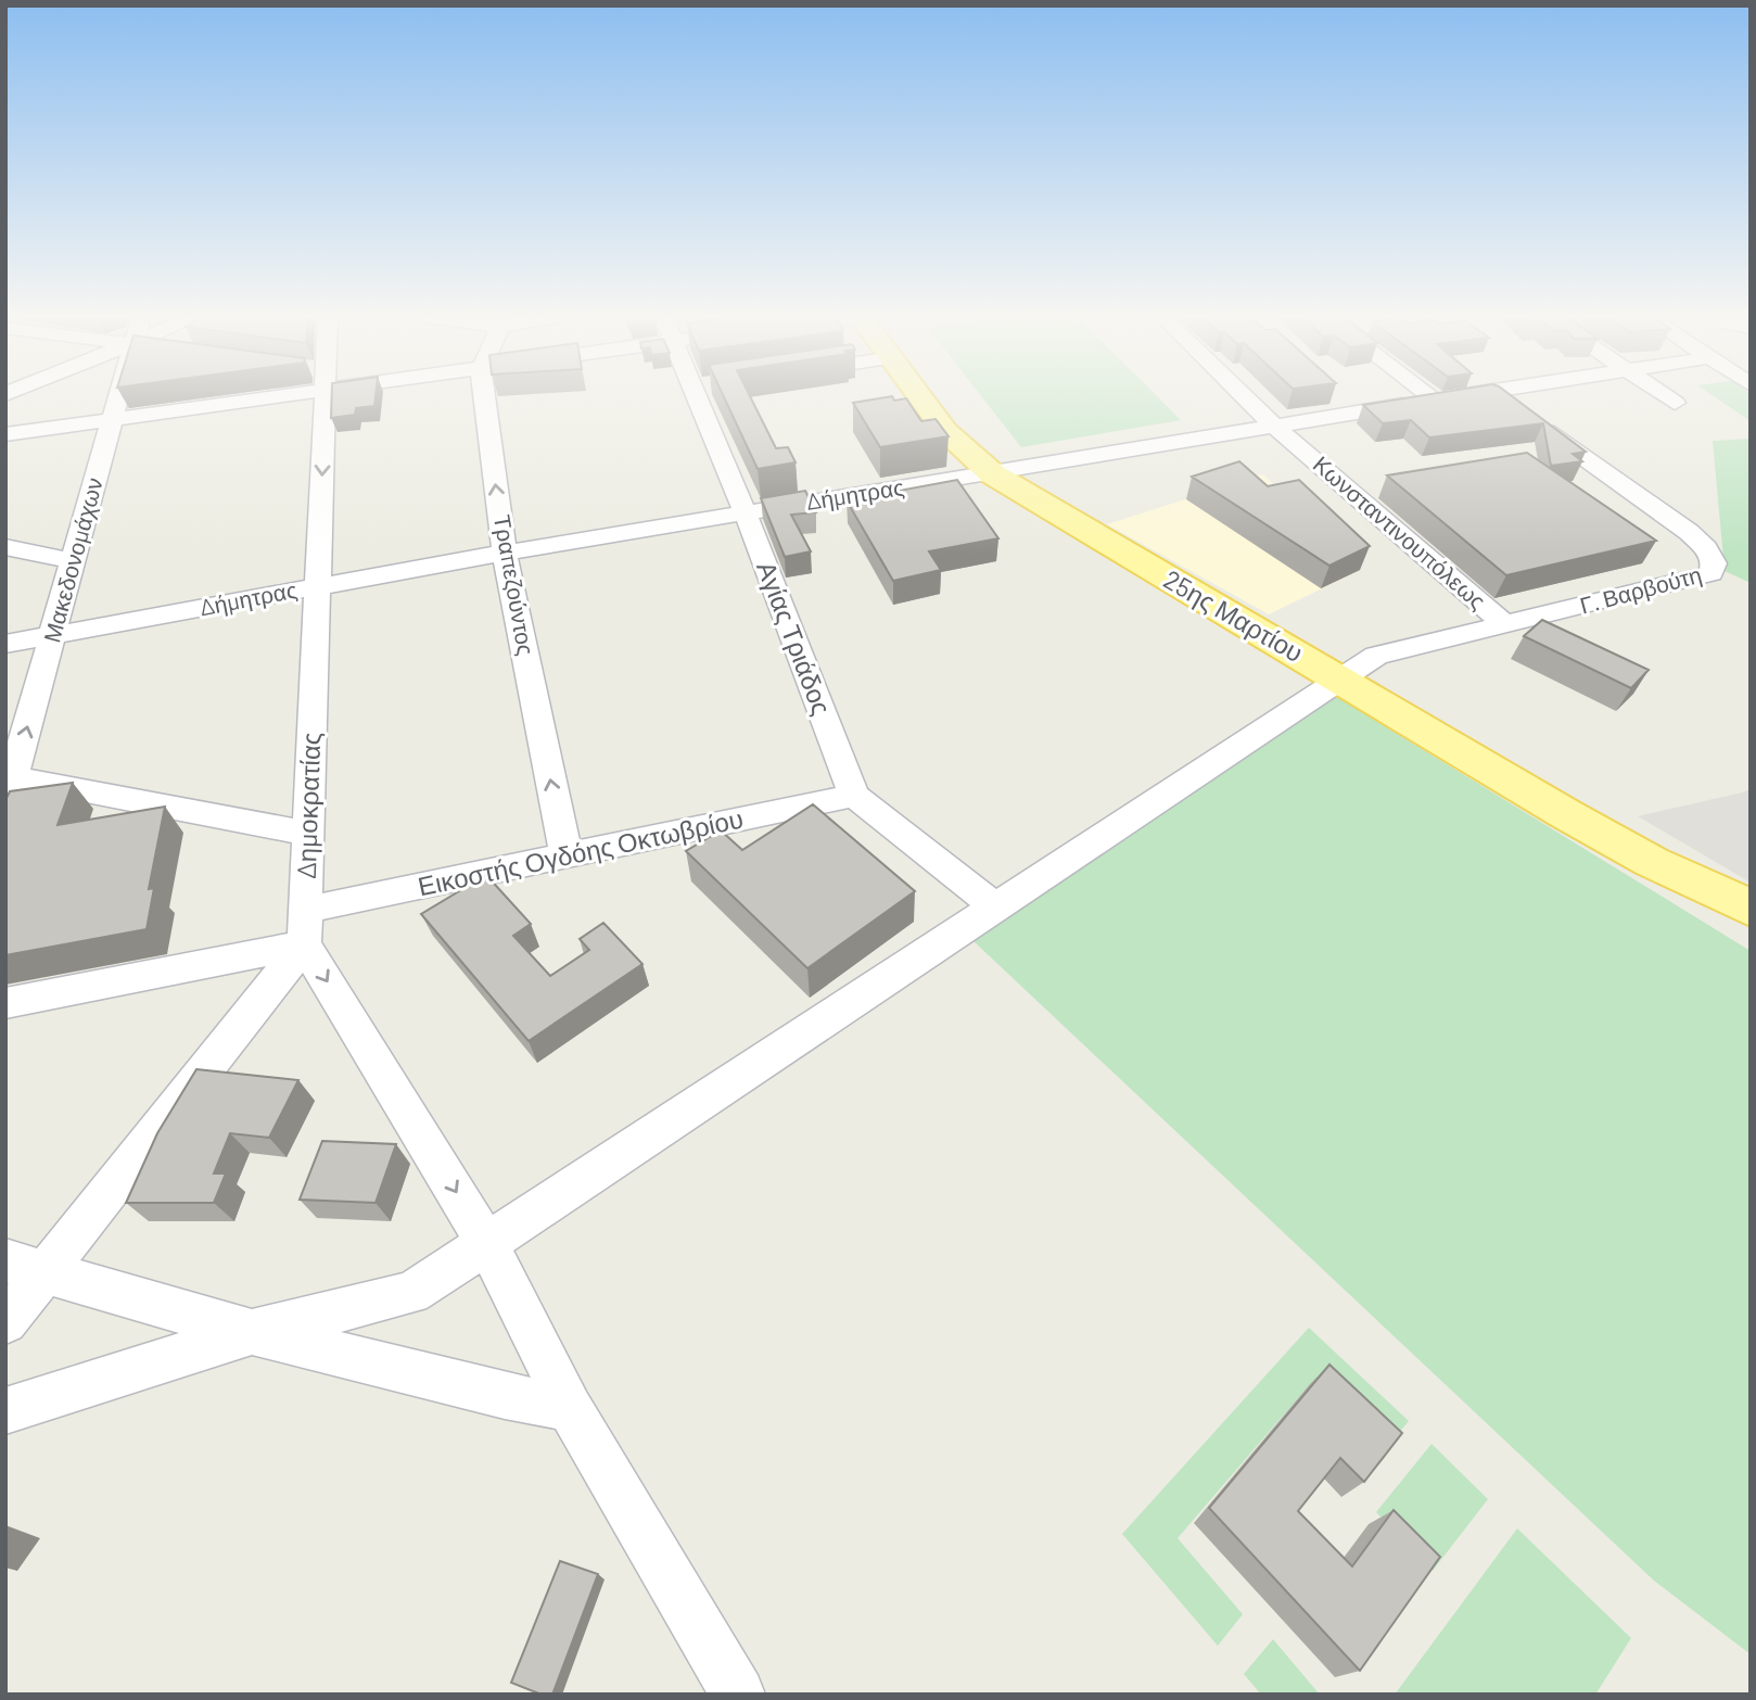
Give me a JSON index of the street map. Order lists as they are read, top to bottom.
{
  "streets": {
    "main road": ["25ης Μαρτίου"],
    "street": [
      "Δήμητρας",
      "Κωνσταντινουπόλεως",
      "Μακεδονομάχων",
      "Τραπεζούντος",
      "Γ. Βαρβούτη",
      "Αγίας Τριάδος",
      "Δημοκρατίας",
      "Εικοστής Ογδόης Οκτωβρίου"
    ]
  },
  "crossings": [
    ["Δήμητρας", "Κωνσταντινουπόλεως"],
    ["Δήμητρας", "Μακεδονομάχων"],
    ["Δήμητρας", "Τραπεζούντος"],
    ["Δήμητρας", "25ης Μαρτίου"],
    ["Δήμητρας", "Αγίας Τριάδος"],
    ["Δήμητρας", "Δημοκρατίας"],
    ["Κωνσταντινουπόλεως", "Γ. Βαρβούτη"],
    ["Τραπεζούντος", "Εικοστής Ογδόης Οκτωβρίου"],
    ["Γ. Βαρβούτη", "25ης Μαρτίου"],
    ["Αγίας Τριάδος", "Εικοστής Ογδόης Οκτωβρίου"],
    ["Δημοκρατίας", "Εικοστής Ογδόης Οκτωβρίου"]
  ],
  "one_way": ["Μακεδονομάχων", "Τραπεζούντος", "Δημοκρατίας"]
}
